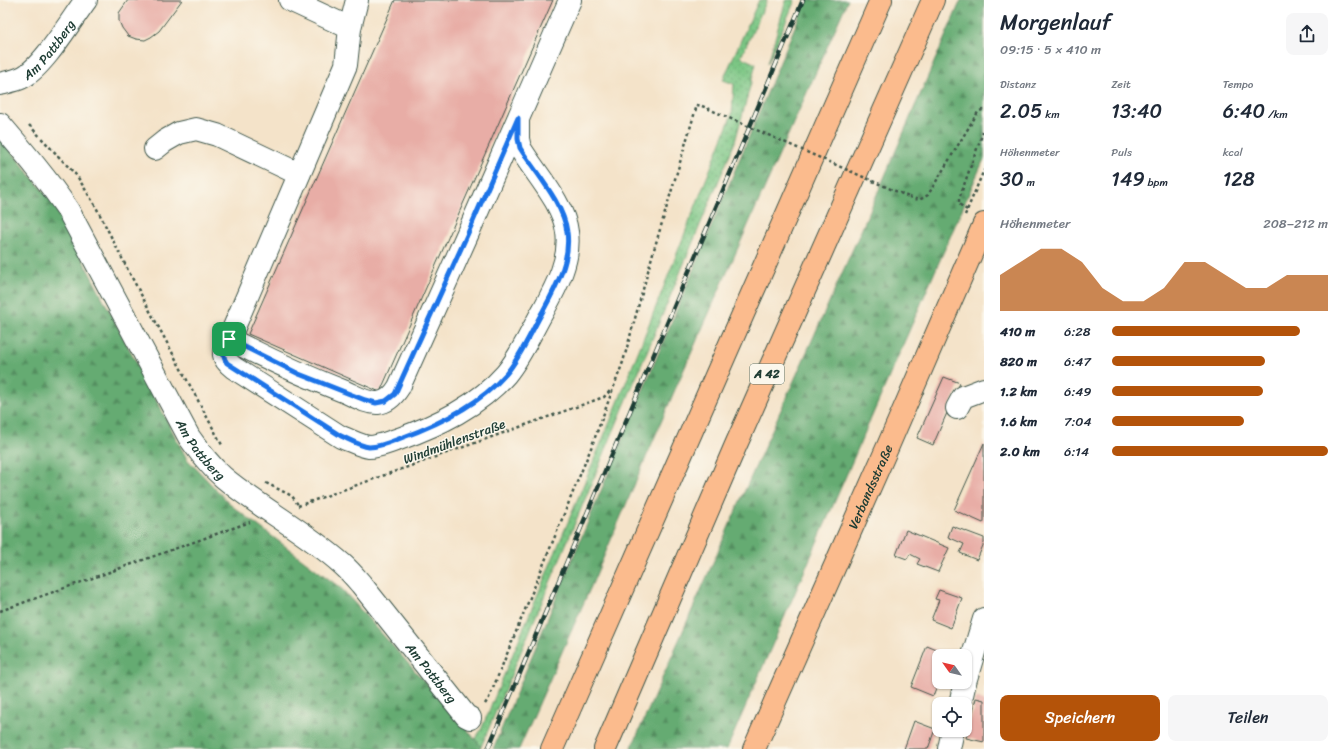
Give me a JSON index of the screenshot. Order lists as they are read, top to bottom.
{
  "streets": {
    "main road": ["A 42", "Verbandsstraße"],
    "street": ["Am Pattberg"],
    "path": ["Windmühlenstraße"]
  },
  "north": "top left",
  "page": {
    "heading": ["Morgenlauf", "09:15 · 5 × 410 m"],
    "stats": [
      ["Distanz", "2.05 km"],
      ["Zeit", "13:40"],
      ["Tempo", "6:40 /km"],
      ["Höhenmeter", "30 m"],
      ["Puls", "149 bpm"],
      ["kcal", "128"]
    ],
    "chart": ["Höhenmeter", "208–212 m"],
    "list": [
      {
        "name": "410 m",
        "note": "6:28"
      },
      {
        "name": "820 m",
        "note": "6:47"
      },
      {
        "name": "1.2 km",
        "note": "6:49"
      },
      {
        "name": "1.6 km",
        "note": "7:04"
      },
      {
        "name": "2.0 km",
        "note": "6:14"
      }
    ],
    "buttons": ["Speichern", "Teilen"]
  }
}
